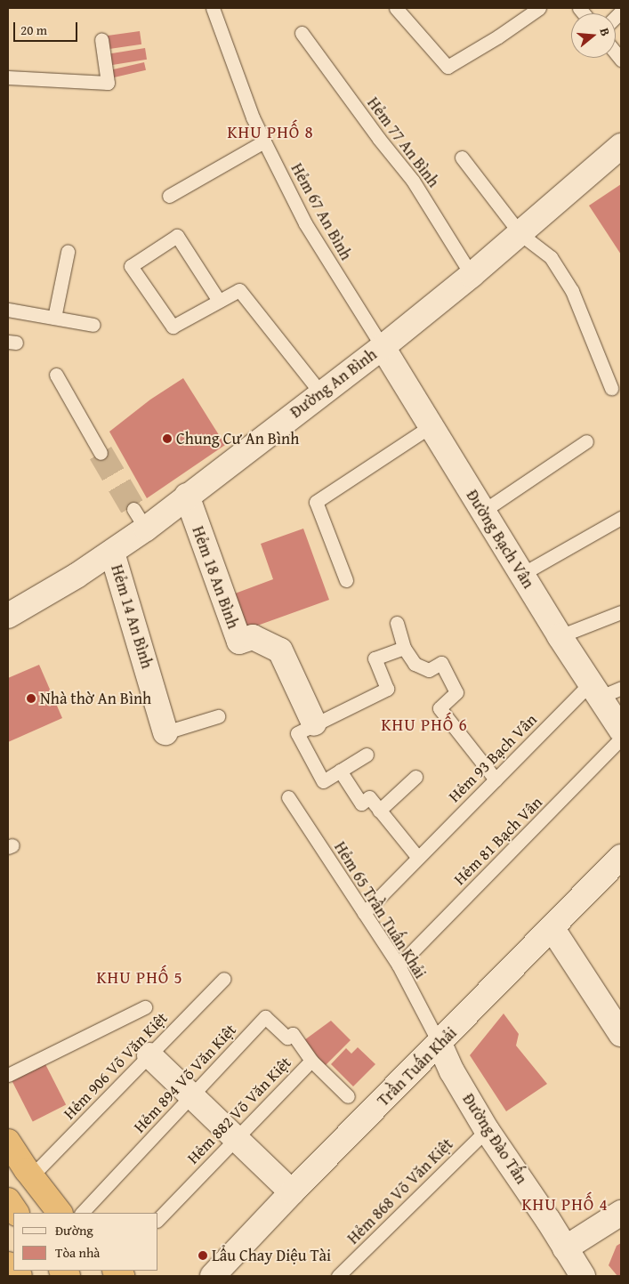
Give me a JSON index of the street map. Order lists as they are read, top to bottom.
{
  "streets": {
    "street": [
      "Đường An Bình",
      "Đường Bạch Vân",
      "Hẻm 18 An Bình",
      "Hẻm 14 An Bình",
      "Trần Tuấn Khải",
      "Đường Đào Tấn"
    ],
    "lane": [
      "Hẻm 77 An Bình",
      "Hẻm 67 An Bình",
      "Hẻm 93 Bạch Vân",
      "Hẻm 81 Bạch Vân",
      "Hẻm 65 Trần Tuấn Khải",
      "Hẻm 906 Võ Văn Kiệt",
      "Hẻm 894 Võ Văn Kiệt",
      "Hẻm 882 Võ Văn Kiệt",
      "Hẻm 868 Võ Văn Kiệt"
    ]
  },
  "crossings": [
    ["Hẻm 77 An Bình", "Đường An Bình"],
    ["Hẻm 67 An Bình", "Đường An Bình"],
    ["Hẻm 67 An Bình", "Đường Bạch Vân"],
    ["Đường An Bình", "Đường Bạch Vân"],
    ["Đường An Bình", "Hẻm 18 An Bình"],
    ["Đường An Bình", "Hẻm 14 An Bình"],
    ["Đường Bạch Vân", "Hẻm 93 Bạch Vân"],
    ["Hẻm 93 Bạch Vân", "Hẻm 65 Trần Tuấn Khải"],
    ["Hẻm 81 Bạch Vân", "Hẻm 65 Trần Tuấn Khải"],
    ["Hẻm 65 Trần Tuấn Khải", "Trần Tuấn Khải"],
    ["Hẻm 65 Trần Tuấn Khải", "Đường Đào Tấn"],
    ["Trần Tuấn Khải", "Đường Đào Tấn"],
    ["Hẻm 894 Võ Văn Kiệt", "Hẻm 882 Võ Văn Kiệt"],
    ["Đường Đào Tấn", "Hẻm 868 Võ Văn Kiệt"]
  ],
  "districts": [
    "KHU PHỐ 8",
    "KHU PHỐ 6",
    "KHU PHỐ 5",
    "KHU PHỐ 4"
  ],
  "places": ["Chung Cư An Bình", "Nhà thờ An Bình", "Lẩu Chay Diệu Tài"],
  "legend": ["Đường", "Tòa nhà"],
  "scale_bar": "20 m",
  "north": "right"
}
